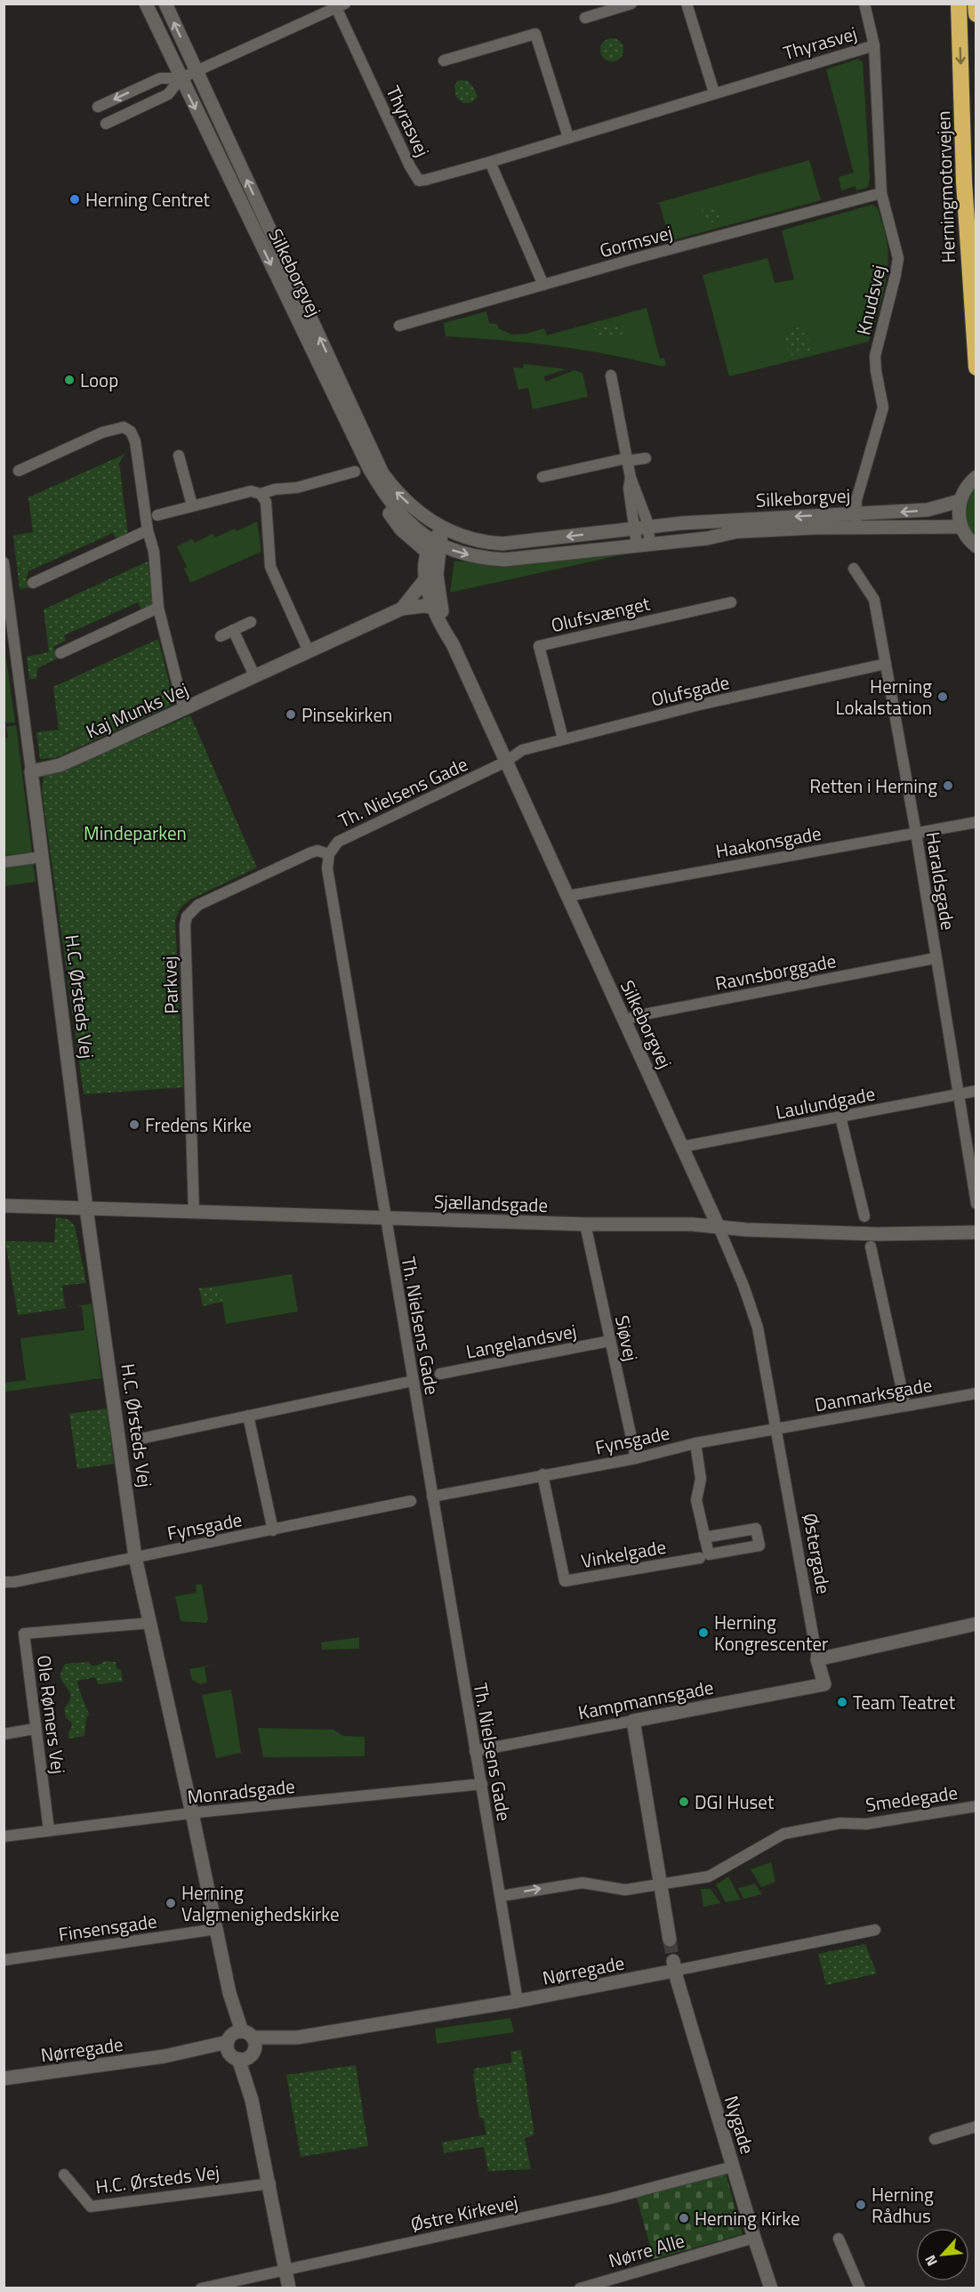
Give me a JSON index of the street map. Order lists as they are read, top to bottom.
{
  "streets": {
    "highway": ["Herningmotorvejen"],
    "street": [
      "Thyrasvej",
      "Gormsvej",
      "Silkeborgvej",
      "Knudsvej",
      "Olufsvænget",
      "Olufsgade",
      "Kaj Munks Vej",
      "Th. Nielsens Gade",
      "Haakonsgade",
      "Haraldsgade",
      "Ravnsborggade",
      "Parkvej",
      "H.C. Ørsteds Vej",
      "Laulundgade",
      "Sjællandsgade",
      "Siøvej",
      "Langelandsvej",
      "Danmarksgade",
      "Fynsgade",
      "Vinkelgade",
      "Østergade",
      "Kampmannsgade",
      "Ole Rømers Vej",
      "Monradsgade",
      "Smedegade",
      "Finsensgade",
      "Nørregade",
      "Nygade",
      "Østre Kirkevej",
      "Nørre Alle"
    ]
  },
  "crossings": [
    ["Thyrasvej", "Knudsvej"],
    ["Gormsvej", "Knudsvej"],
    ["Silkeborgvej", "Knudsvej"],
    ["Silkeborgvej", "Olufsgade"],
    ["Silkeborgvej", "Kaj Munks Vej"],
    ["Silkeborgvej", "Th. Nielsens Gade"],
    ["Silkeborgvej", "Haakonsgade"],
    ["Silkeborgvej", "Ravnsborggade"],
    ["Silkeborgvej", "Laulundgade"],
    ["Silkeborgvej", "Sjællandsgade"],
    ["Silkeborgvej", "Danmarksgade"],
    ["Silkeborgvej", "Fynsgade"],
    ["Silkeborgvej", "Østergade"],
    ["Olufsvænget", "Olufsgade"],
    ["Olufsgade", "Th. Nielsens Gade"],
    ["Olufsgade", "Haraldsgade"],
    ["Kaj Munks Vej", "H.C. Ørsteds Vej"],
    ["Th. Nielsens Gade", "Parkvej"],
    ["Th. Nielsens Gade", "Sjællandsgade"],
    ["Th. Nielsens Gade", "Fynsgade"],
    ["Th. Nielsens Gade", "Kampmannsgade"],
    ["Th. Nielsens Gade", "Monradsgade"],
    ["Th. Nielsens Gade", "Smedegade"],
    ["Th. Nielsens Gade", "Nørregade"],
    ["Haakonsgade", "Haraldsgade"],
    ["Haraldsgade", "Ravnsborggade"],
    ["Haraldsgade", "Laulundgade"],
    ["Parkvej", "Sjællandsgade"],
    ["H.C. Ørsteds Vej", "Sjællandsgade"],
    ["H.C. Ørsteds Vej", "Fynsgade"],
    ["H.C. Ørsteds Vej", "Ole Rømers Vej"],
    ["H.C. Ørsteds Vej", "Monradsgade"],
    ["H.C. Ørsteds Vej", "Finsensgade"],
    ["H.C. Ørsteds Vej", "Nørregade"],
    ["H.C. Ørsteds Vej", "Østre Kirkevej"],
    ["Sjællandsgade", "Siøvej"],
    ["Siøvej", "Langelandsvej"],
    ["Siøvej", "Fynsgade"],
    ["Danmarksgade", "Fynsgade"],
    ["Danmarksgade", "Østergade"],
    ["Fynsgade", "Vinkelgade"],
    ["Fynsgade", "Østergade"],
    ["Østergade", "Kampmannsgade"],
    ["Ole Rømers Vej", "Monradsgade"],
    ["Nørregade", "Nygade"],
    ["Nygade", "Østre Kirkevej"],
    ["Nygade", "Nørre Alle"]
  ],
  "one_way": ["Herningmotorvejen"],
  "parks": ["Mindeparken"],
  "places": [
    "Herning Centret",
    "Loop",
    "Herning Lokalstation",
    "Pinsekirken",
    "Retten i Herning",
    "Fredens Kirke",
    "Herning Kongrescenter",
    "Team Teatret",
    "DGI Huset",
    "Herning Valgmenighedskirke",
    "Herning Rådhus",
    "Herning Kirke"
  ],
  "north": "bottom left"
}
